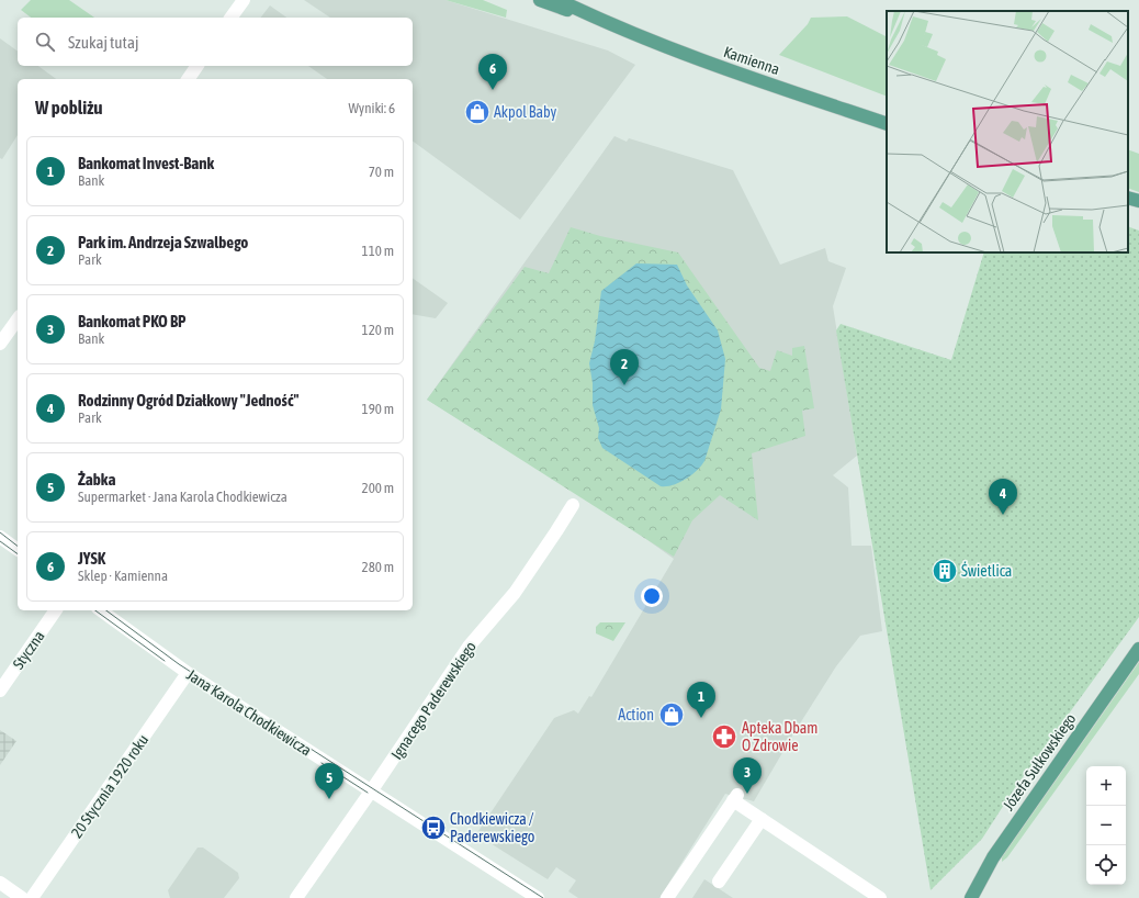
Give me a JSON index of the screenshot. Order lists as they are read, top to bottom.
{
  "streets": {
    "main road": ["Kamienna", "Józefa Sułkowskiego"],
    "street": [
      "Styczna",
      "Ignacego Paderewskiego",
      "Jana Karola Chodkiewicza",
      "20 Stycznia 1920 roku"
    ]
  },
  "crossings": [
    ["Ignacego Paderewskiego", "Jana Karola Chodkiewicza"],
    ["Jana Karola Chodkiewicza", "20 Stycznia 1920 roku"]
  ],
  "places": {
    "shop": ["Akpol Baby", "Action"],
    "building": ["Świetlica"],
    "pharmacy": ["Apteka Dbam O Zdrowie"],
    "bus stop": ["Chodkiewicza / Paderewskiego"]
  },
  "page": {
    "search": "Szukaj tutaj",
    "pins": [
      "6",
      "2",
      "4",
      "1",
      "3",
      "5"
    ],
    "heading": ["W pobliżu", "Wyniki: 6"],
    "list": [
      {
        "mark": "1",
        "name": "Bankomat Invest-Bank",
        "note": "Bank",
        "value": "70 m"
      },
      {
        "mark": "2",
        "name": "Park im. Andrzeja Szwalbego",
        "note": "Park",
        "value": "110 m"
      },
      {
        "mark": "3",
        "name": "Bankomat PKO BP",
        "note": "Bank",
        "value": "120 m"
      },
      {
        "mark": "4",
        "name": "Rodzinny Ogród Działkowy \"Jedność\"",
        "note": "Park",
        "value": "190 m"
      },
      {
        "mark": "5",
        "name": "Żabka",
        "note": "Supermarket · Jana Karola Chodkiewicza",
        "value": "200 m"
      },
      {
        "mark": "6",
        "name": "JYSK",
        "note": "Sklep · Kamienna",
        "value": "280 m"
      }
    ],
    "map_buttons": ["+", "−"]
  }
}
